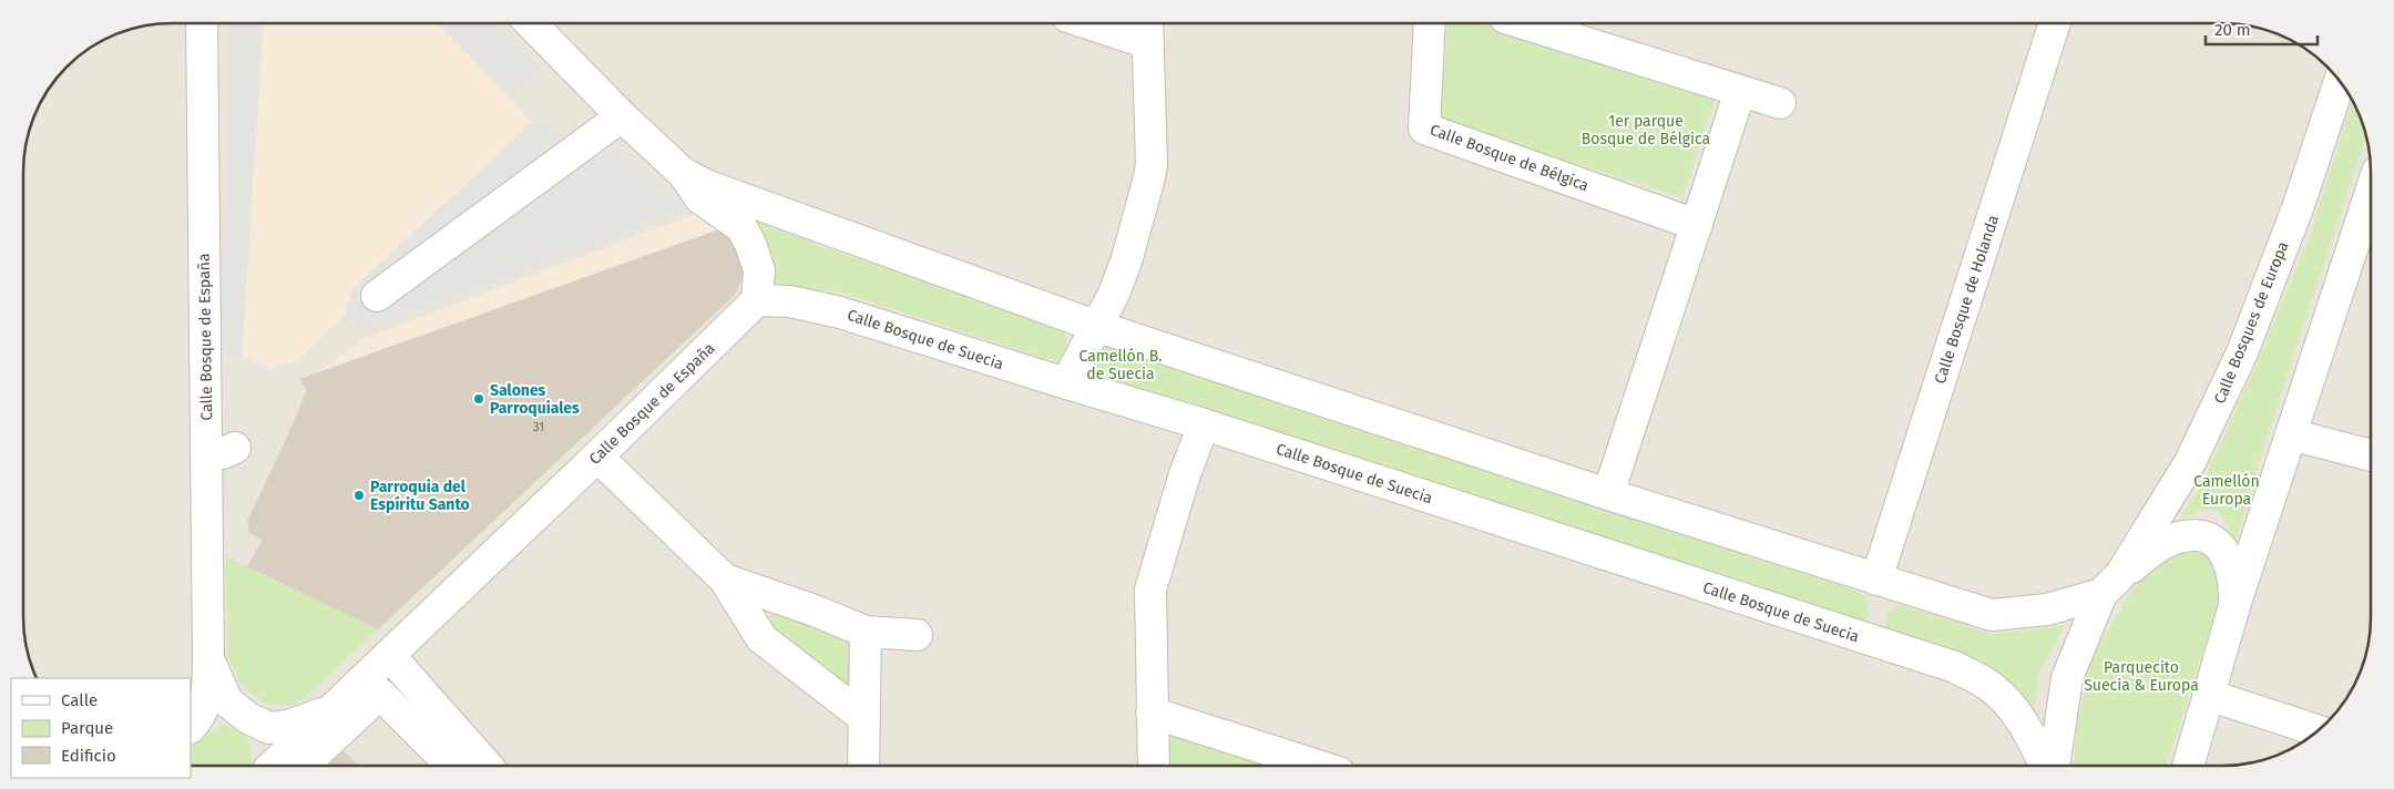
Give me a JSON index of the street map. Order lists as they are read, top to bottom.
{
  "streets": {
    "street": [
      "Calle Bosque de Bélgica",
      "Calle Bosque de Holanda",
      "Calle Bosques de Europa",
      "Calle Bosque de España",
      "Calle Bosque de Suecia"
    ]
  },
  "crossings": [
    ["Calle Bosque de España", "Calle Bosque de Suecia"]
  ],
  "parks": [
    "1er parque Bosque de Bélgica",
    "Camellón B. de Suecia",
    "Camellón Europa",
    "Parquecito Suecia & Europa"
  ],
  "places": ["Salones Parroquiales", "Parroquia del Espíritu Santo"],
  "house_numbers": ["31"],
  "legend": ["Calle", "Parque", "Edificio"],
  "scale_bar": "20 m"
}
